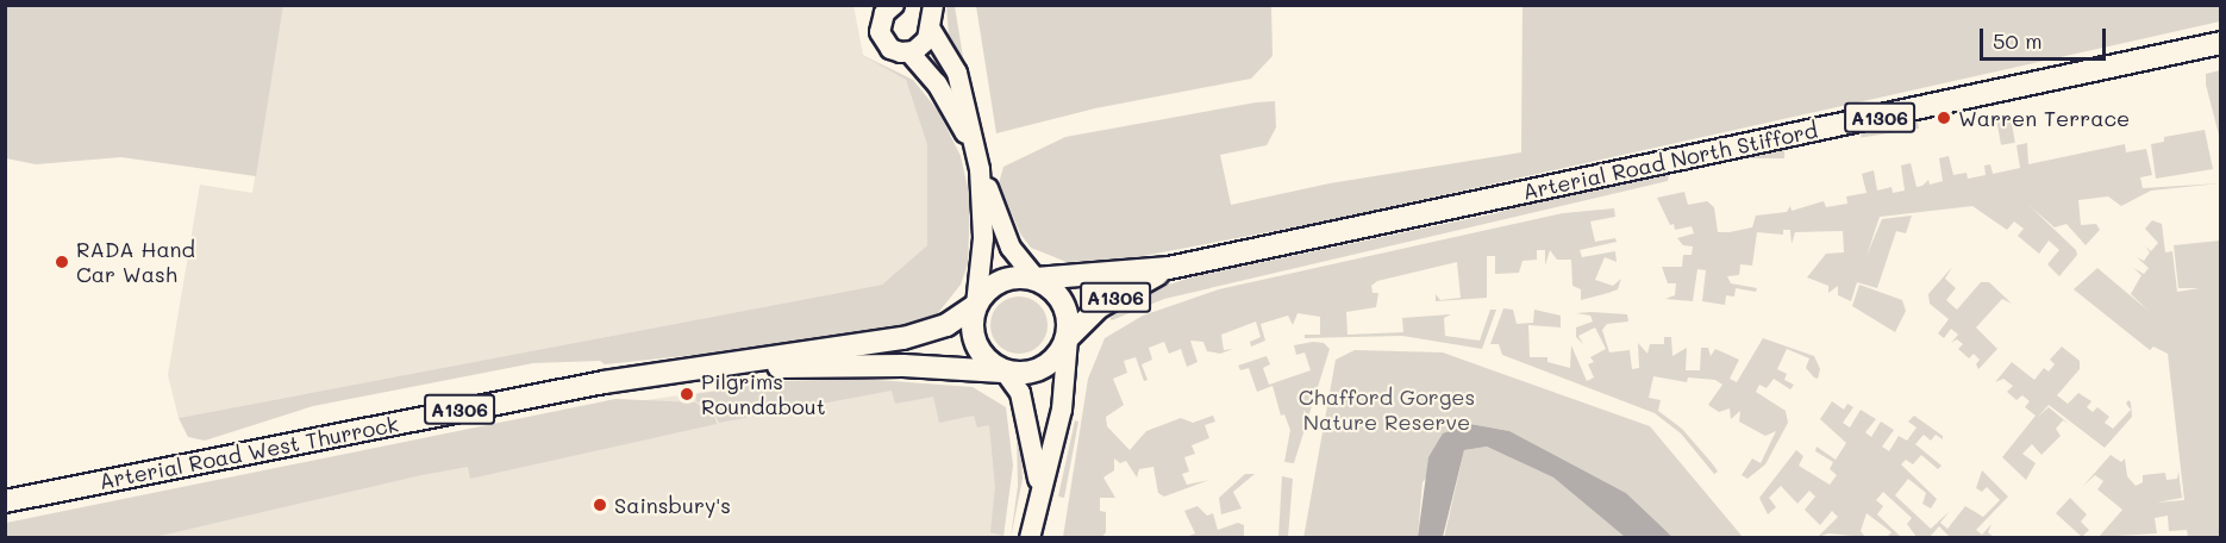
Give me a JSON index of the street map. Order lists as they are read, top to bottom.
{
  "streets": {
    "main road": ["A1306", "Arterial Road North Stifford", "Arterial Road West Thurrock"]
  },
  "crossings": [
    ["Arterial Road North Stifford", "Arterial Road West Thurrock"]
  ],
  "parks": ["Chafford Gorges Nature Reserve"],
  "places": [
    "Warren Terrace",
    "RADA Hand Car Wash",
    "Pilgrims Roundabout",
    "Sainsbury's"
  ],
  "scale_bar": "50 m"
}
